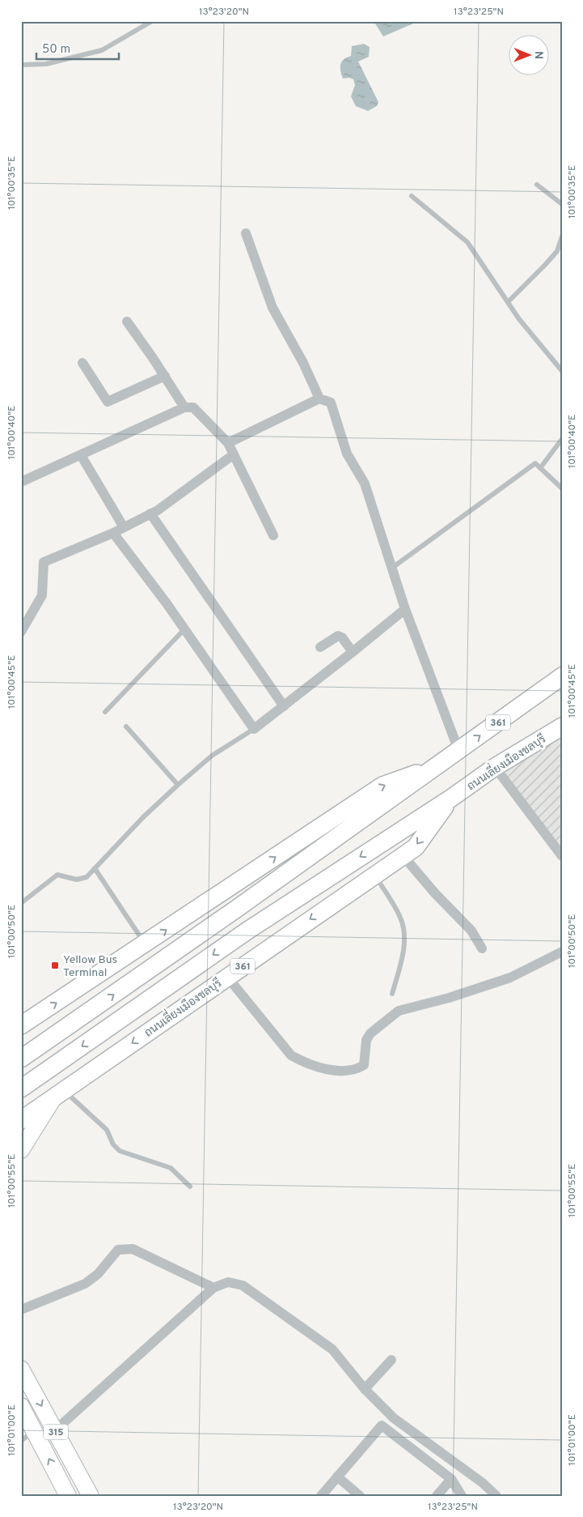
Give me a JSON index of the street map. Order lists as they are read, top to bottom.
{
  "streets": {
    "highway": ["361", "ถนนเลี่ยงเมืองชลบุรี"],
    "main road": ["315"]
  },
  "places": {
    "transit": ["Yellow Bus Terminal"]
  },
  "scale_bar": "50 m",
  "north": "right",
  "coordinates": [
    "13°23'20\"N",
    "13°23'25\"N",
    "101°00'35\"E",
    "101°00'40\"E",
    "101°00'45\"E",
    "101°00'50\"E",
    "101°00'55\"E",
    "101°01'00\"E"
  ]
}
